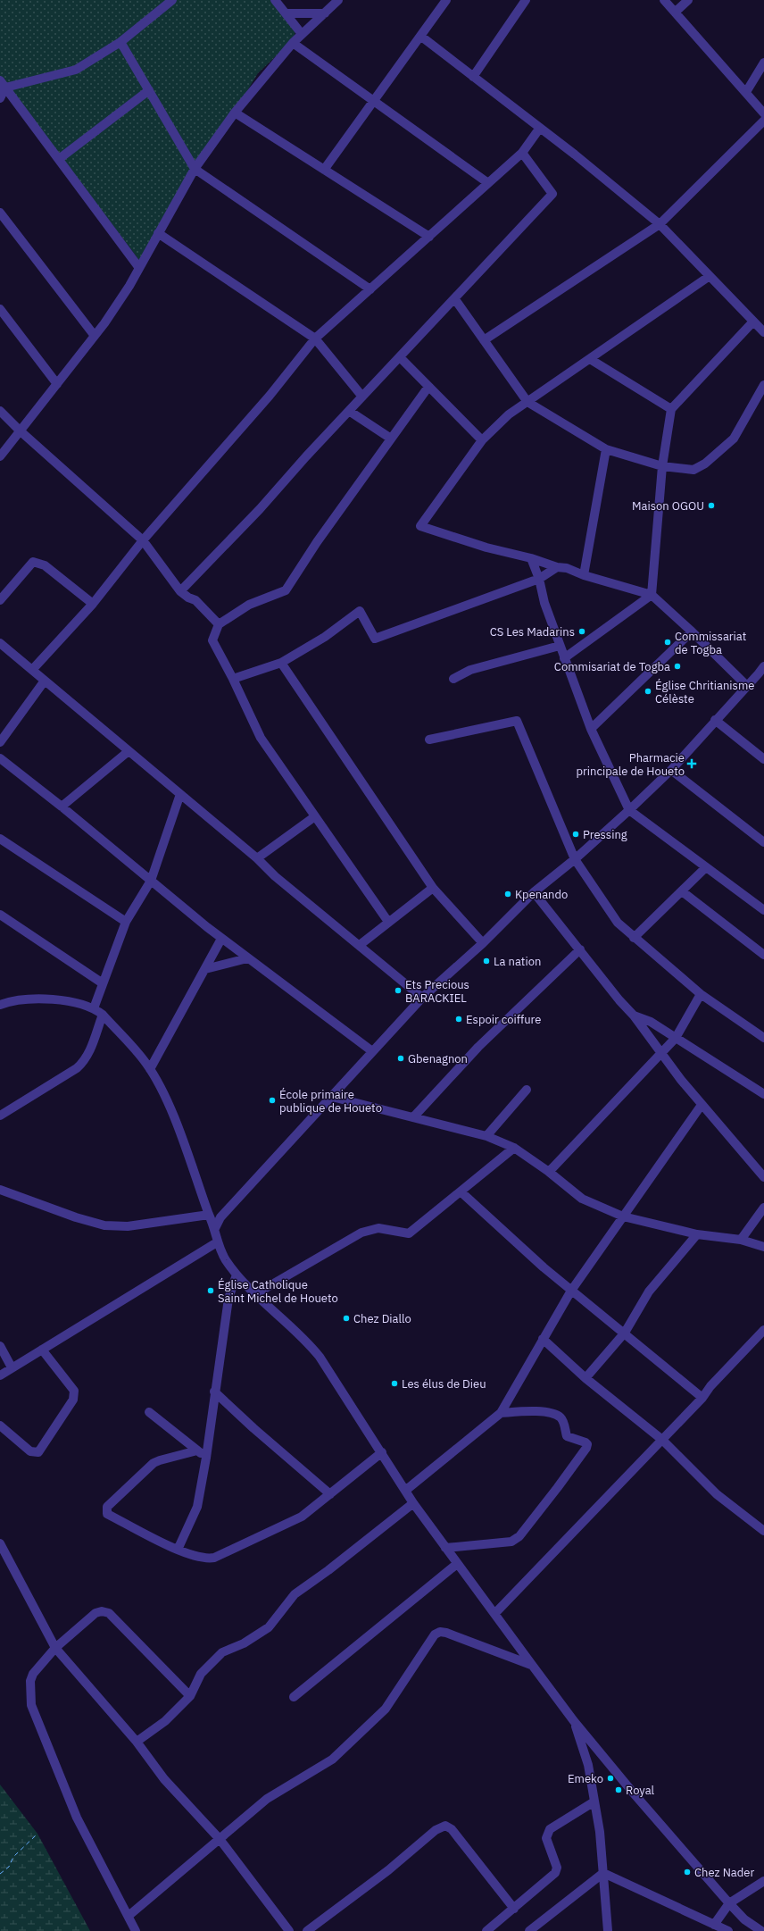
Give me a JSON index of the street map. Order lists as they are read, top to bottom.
{
  "places": {
    "other": [
      "Maison OGOU",
      "CS Les Madarins",
      "Commissariat de Togba",
      "Commisariat de Togba",
      "Église Chritianisme Célèste",
      "Pressing",
      "Kpenando",
      "La nation",
      "Ets Precious BARACKIEL",
      "Espoir coiffure",
      "Gbenagnon",
      "École primaire publique de Houeto",
      "Église Catholique Saint Michel de Houeto",
      "Chez Diallo",
      "Les élus de Dieu",
      "Emeko",
      "Royal",
      "Chez Nader"
    ],
    "health": ["Pharmacie principale de Houeto"]
  }
}
